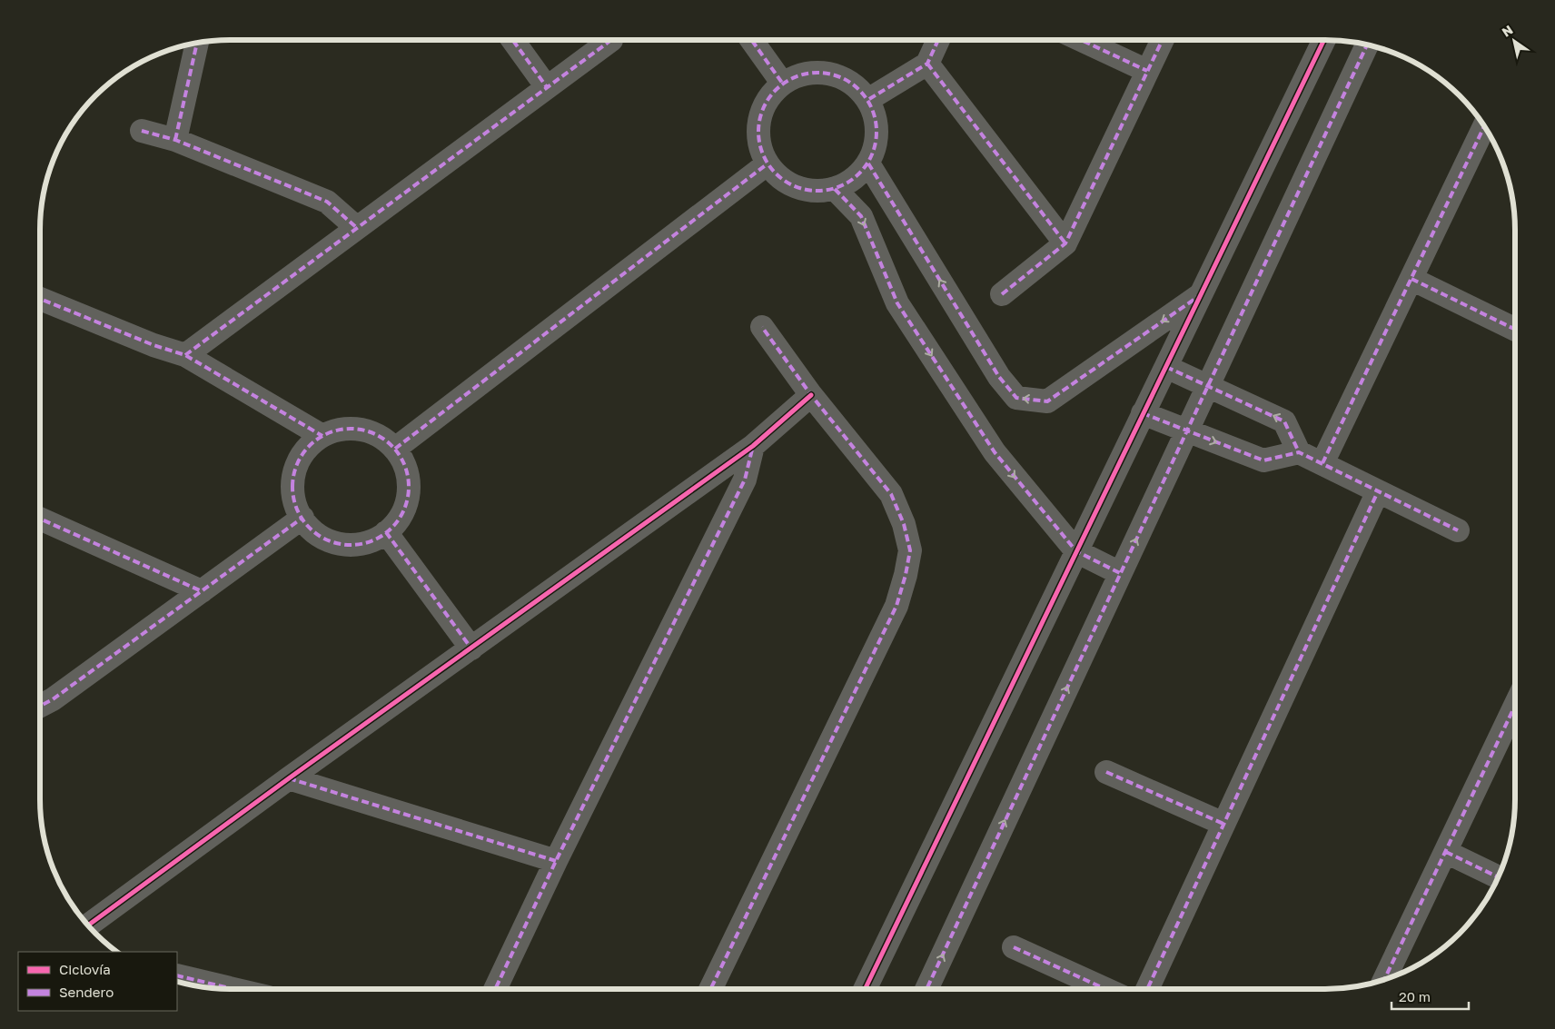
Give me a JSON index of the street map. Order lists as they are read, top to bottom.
{
  "legend": ["Ciclovía", "Sendero"],
  "scale_bar": "20 m",
  "north": "top left"
}
